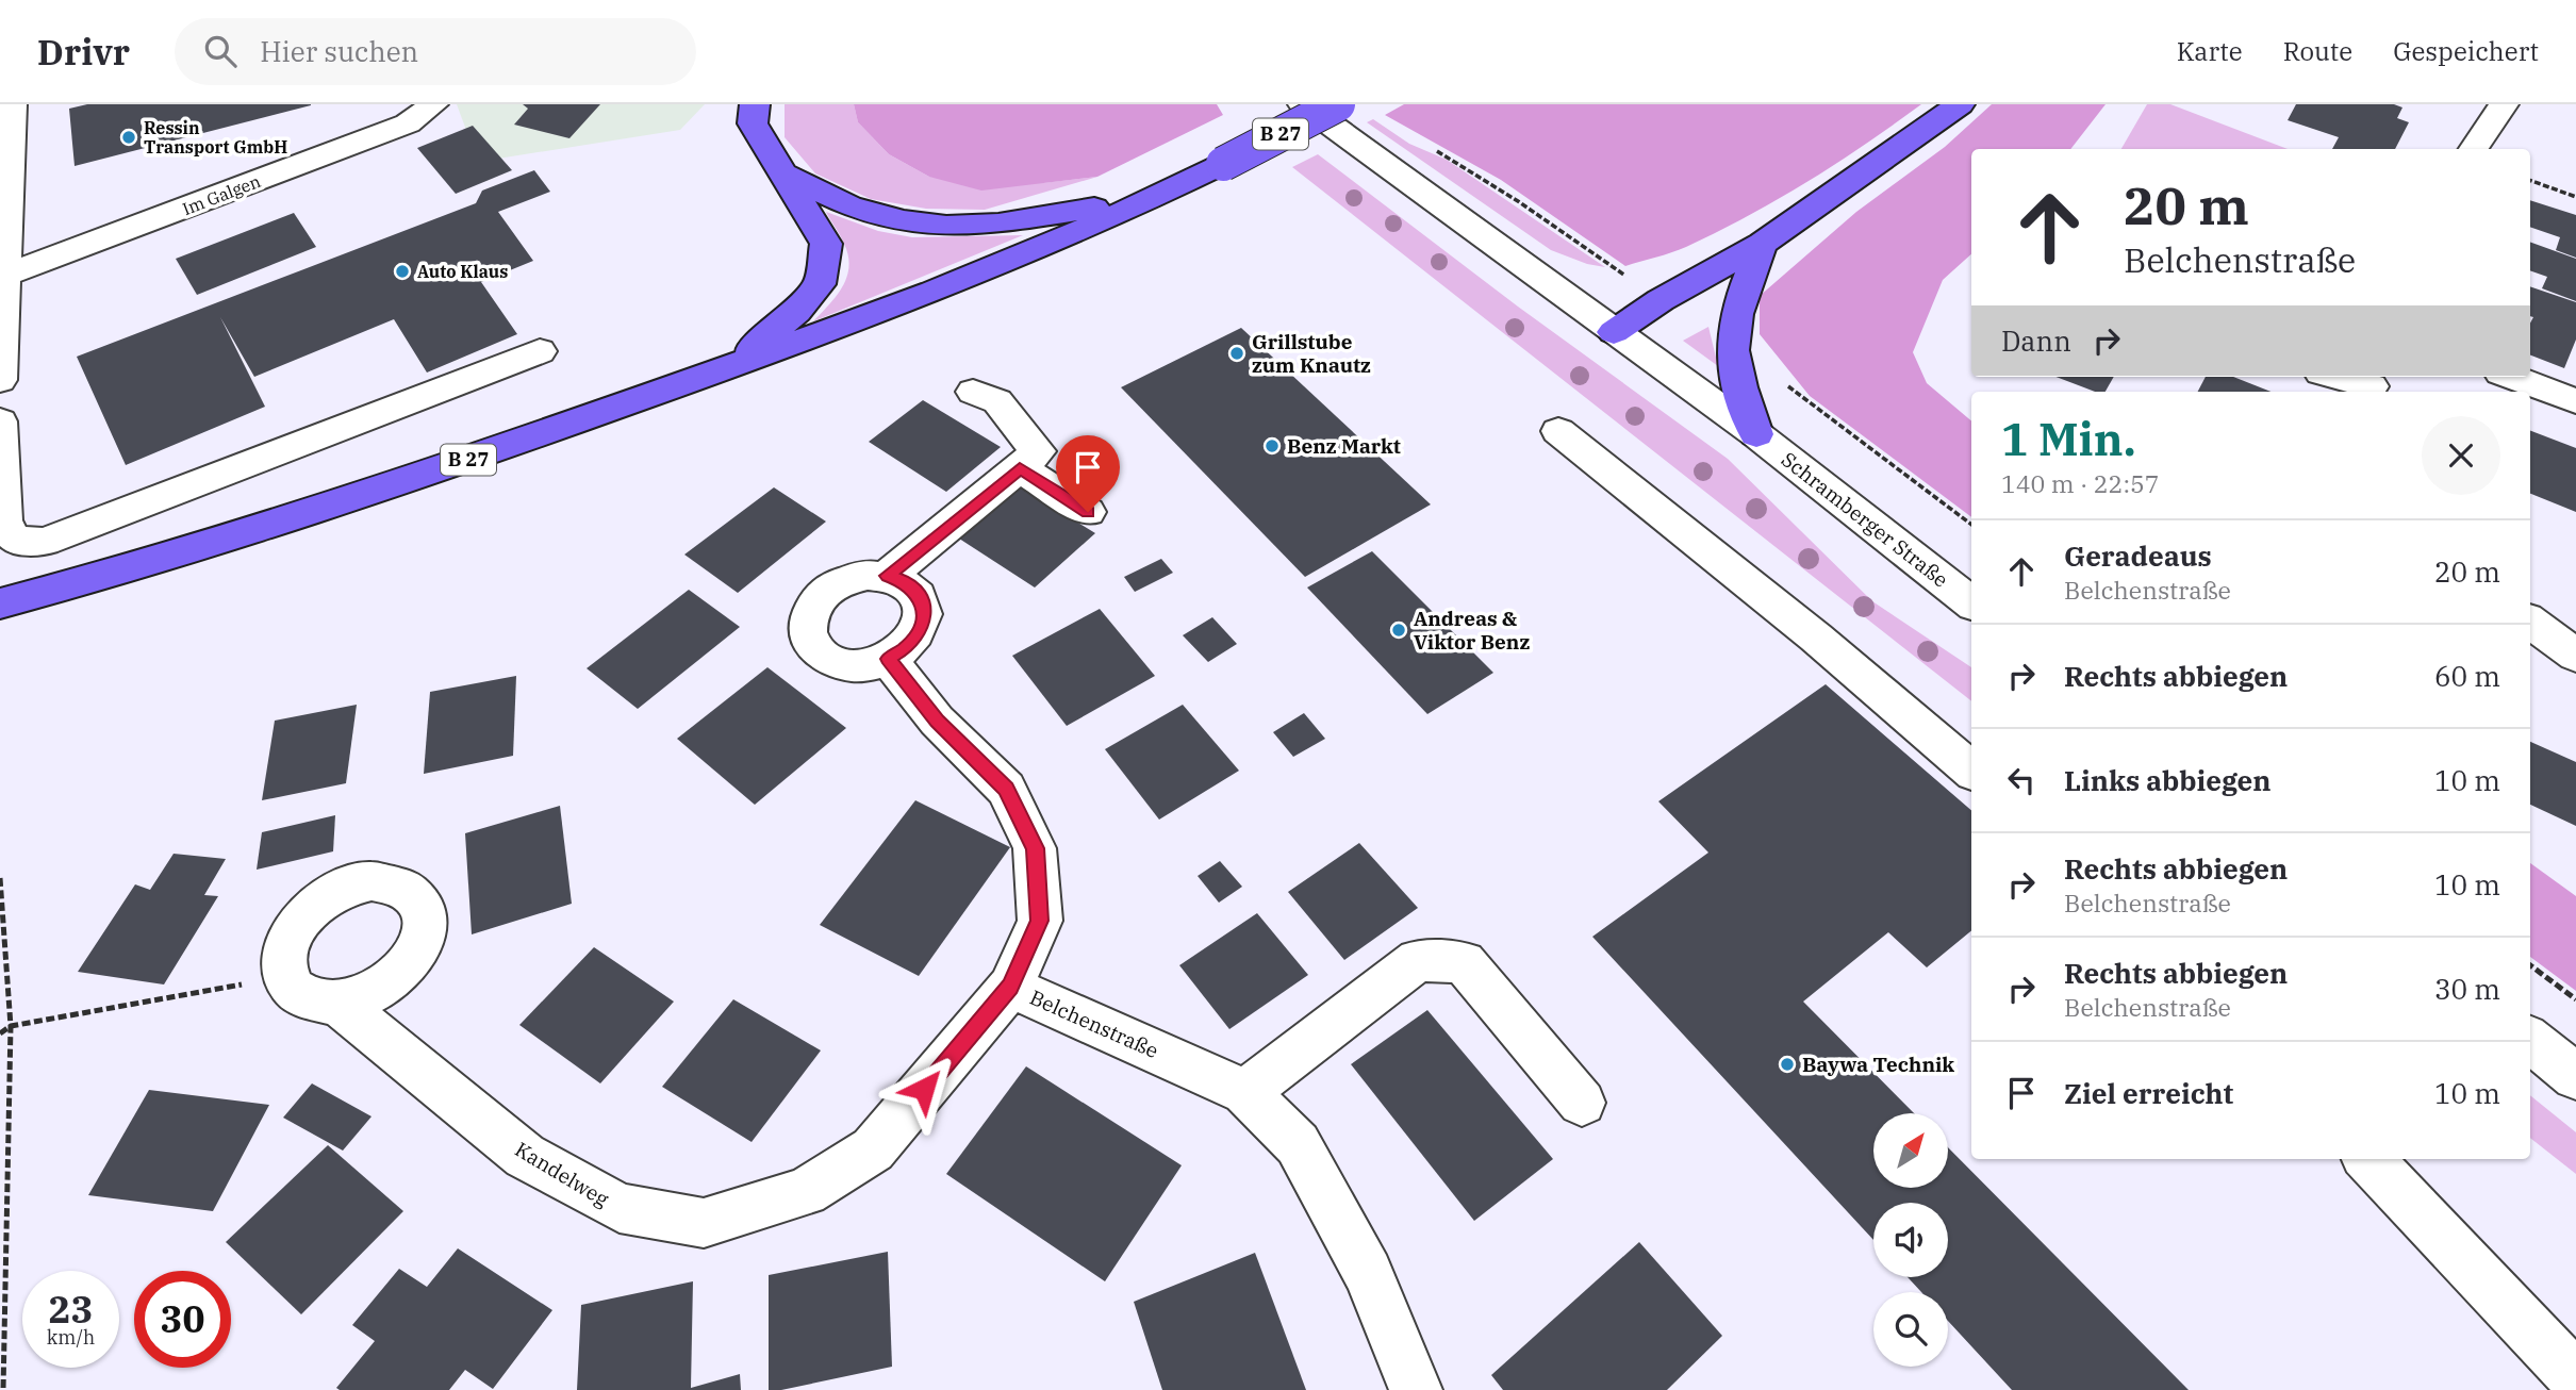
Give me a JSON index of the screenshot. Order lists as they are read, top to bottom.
{
  "streets": {
    "main road": ["B 27"],
    "street": [
      "Im Galgen",
      "Schramberger Straße",
      "Belchenstraße",
      "Kandelweg"
    ]
  },
  "crossings": [
    ["Belchenstraße", "Kandelweg"]
  ],
  "places": [
    "Ressin Transport GmbH",
    "Auto Klaus",
    "Grillstube zum Knautz",
    "Benz Markt",
    "Andreas & Viktor Benz",
    "Baywa Technik"
  ],
  "north": "top right",
  "page": {
    "header": "Drivr",
    "search": "Hier suchen",
    "nav": ["Karte", "Route", "Gespeichert"],
    "turn": ["20 m", "Belchenstraße"],
    "then": "Dann",
    "heading": ["1 Min.", "140 m · 22:57"],
    "list": [
      {
        "name": "Geradeaus",
        "note": "Belchenstraße",
        "value": "20 m"
      },
      {
        "name": "Rechts abbiegen",
        "value": "60 m"
      },
      {
        "name": "Links abbiegen",
        "value": "10 m"
      },
      {
        "name": "Rechts abbiegen",
        "note": "Belchenstraße",
        "value": "10 m"
      },
      {
        "name": "Rechts abbiegen",
        "note": "Belchenstraße",
        "value": "30 m"
      },
      {
        "name": "Ziel erreicht",
        "value": "10 m"
      }
    ],
    "speed": "23 km/h",
    "limit": "30"
  }
}
